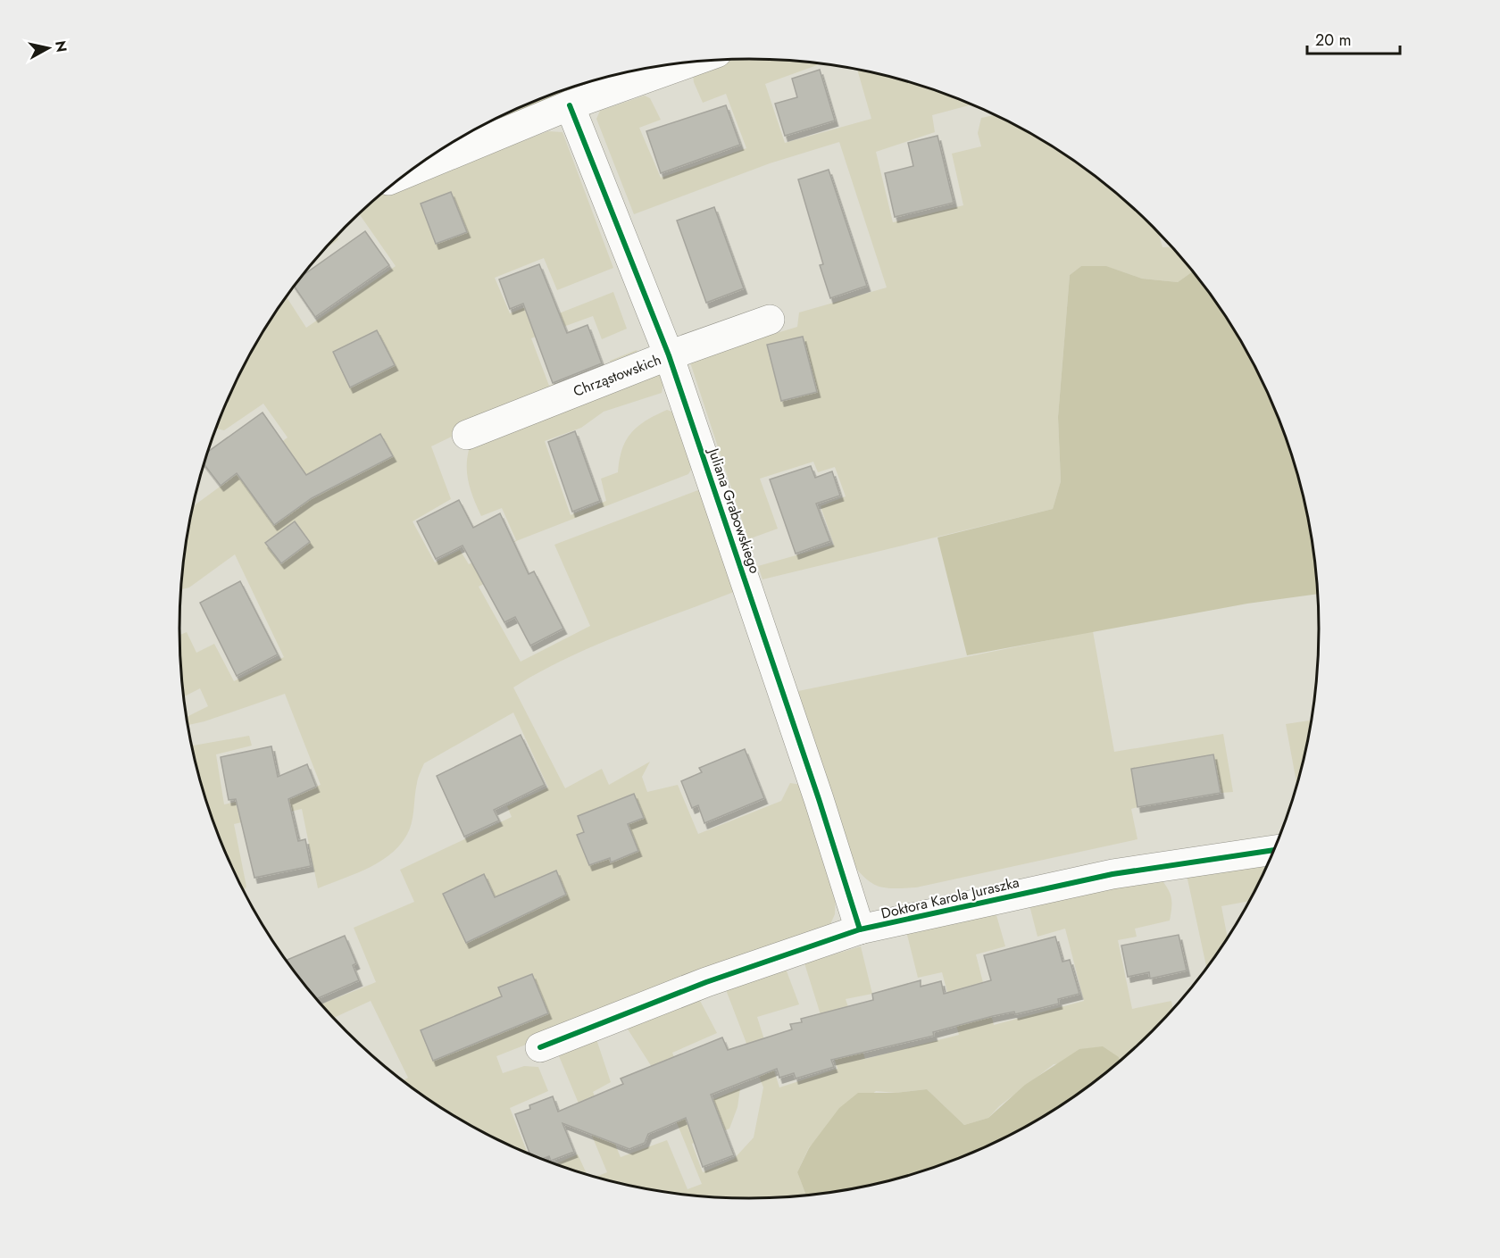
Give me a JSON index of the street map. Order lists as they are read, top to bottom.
{
  "streets": {
    "street": ["Chrząstowskich", "Juliana Grabowskiego", "Doktora Karola Juraszka"]
  },
  "crossings": [
    ["Chrząstowskich", "Juliana Grabowskiego"],
    ["Juliana Grabowskiego", "Doktora Karola Juraszka"]
  ],
  "scale_bar": "20 m",
  "north": "right"
}
